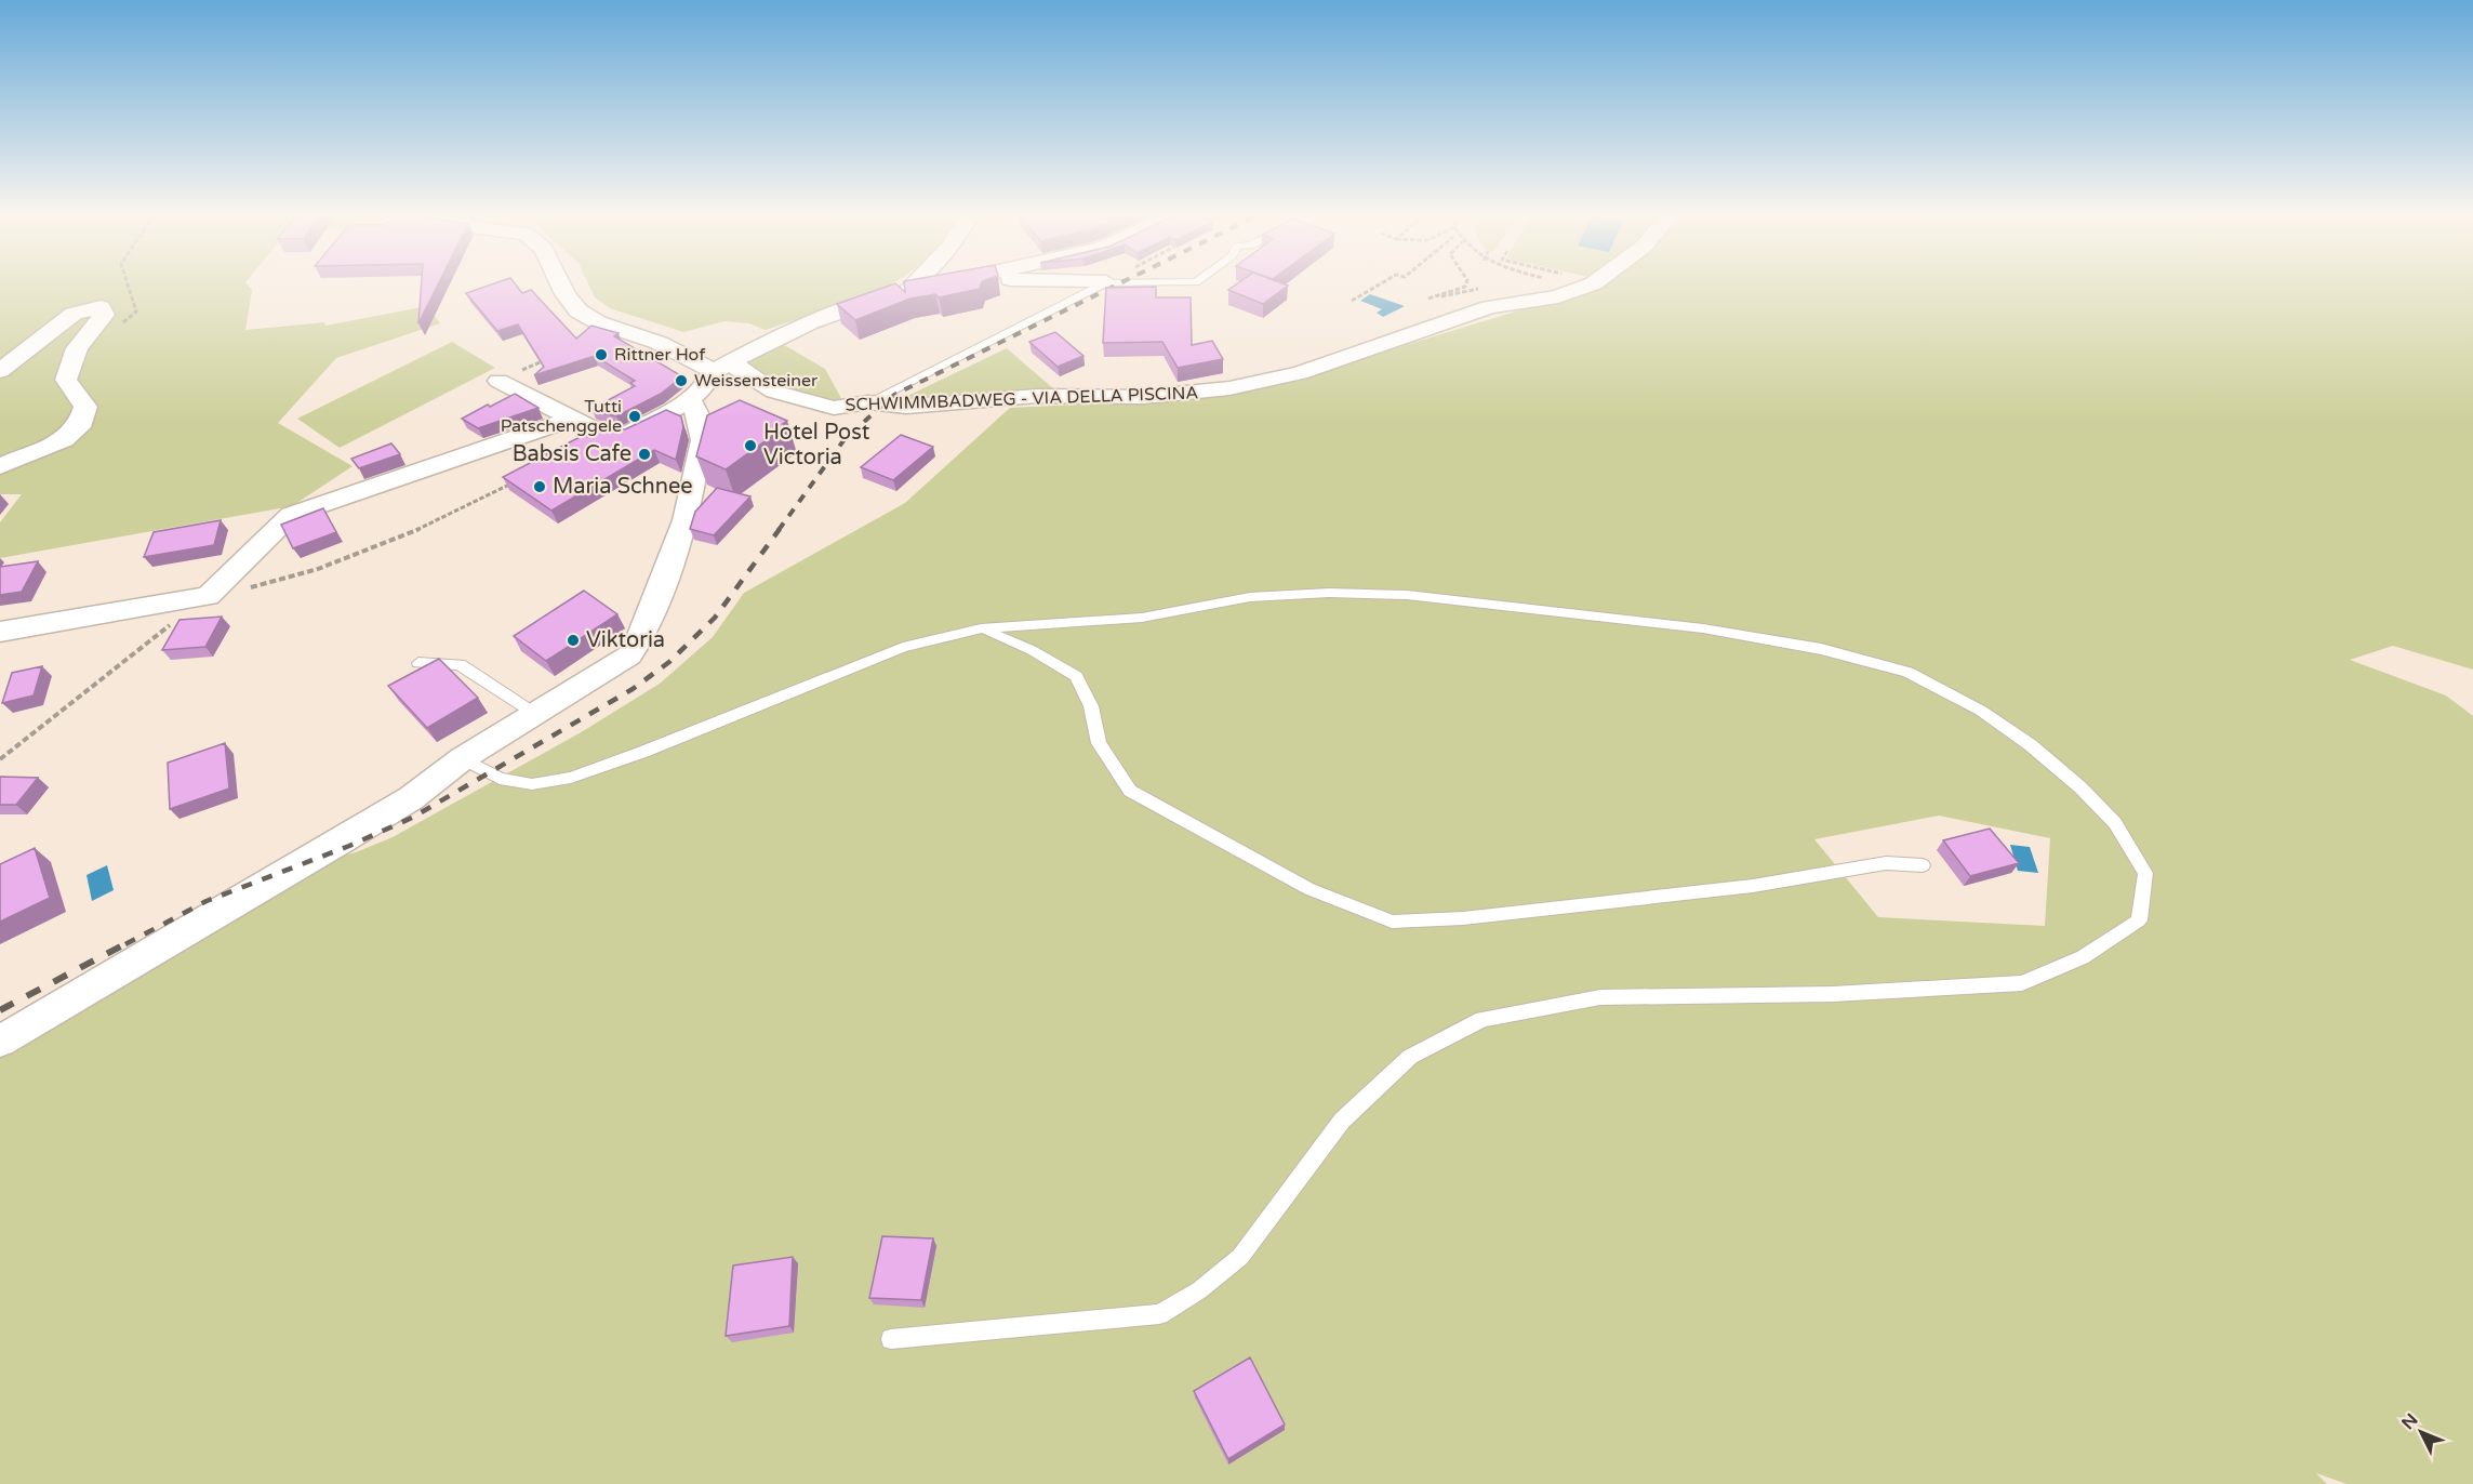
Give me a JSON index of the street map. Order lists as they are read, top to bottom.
{
  "streets": {
    "street": ["SCHWIMMBADWEG - VIA DELLA PISCINA"]
  },
  "places": [
    "Rittner Hof",
    "Weissensteiner",
    "Tutti Patschenggele",
    "Hotel Post Victoria",
    "Babsis Cafe",
    "Maria Schnee",
    "Viktoria"
  ],
  "north": "top left"
}
